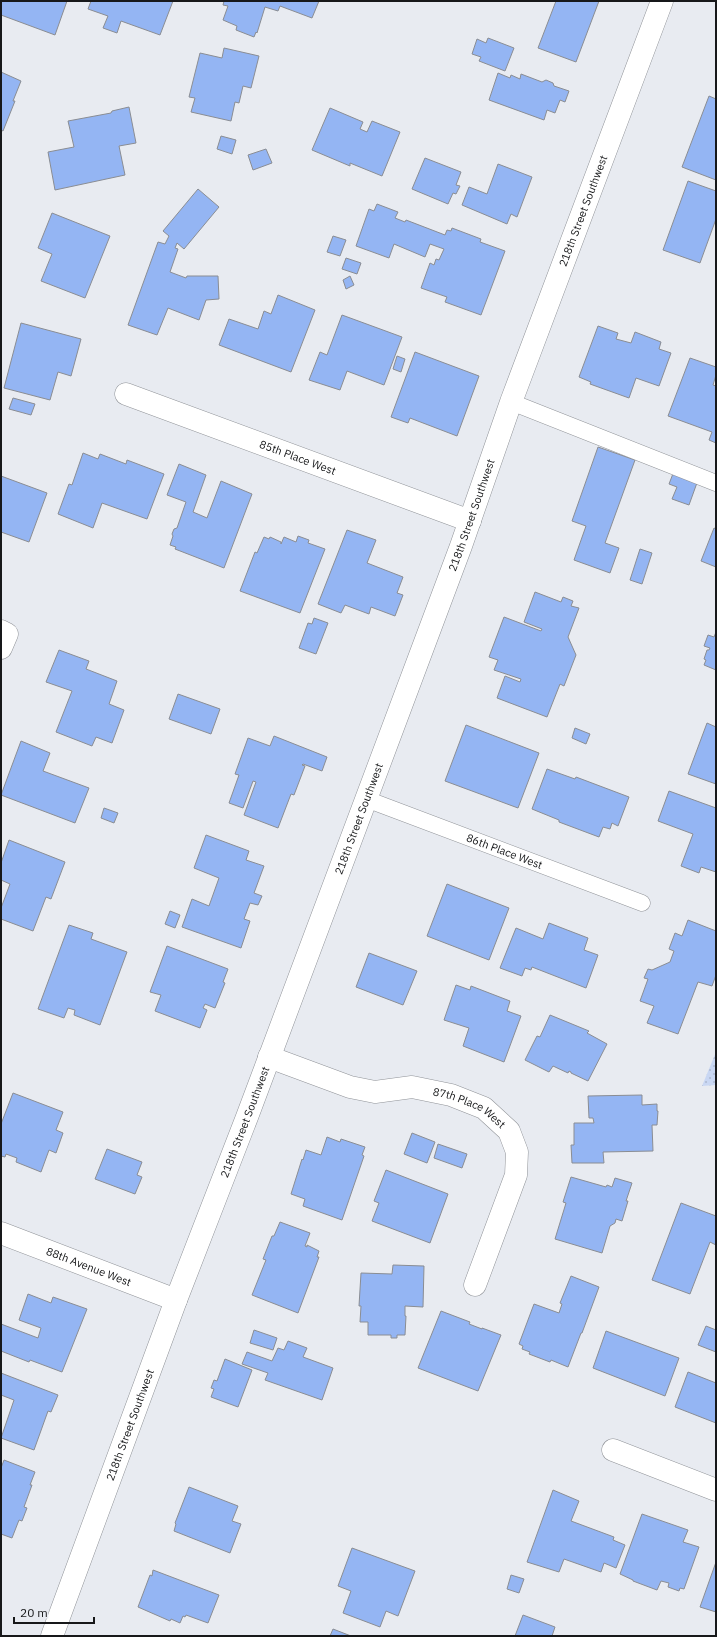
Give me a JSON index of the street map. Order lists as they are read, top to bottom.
{
  "streets": {
    "street": [
      "218th Street Southwest",
      "85th Place West",
      "87th Place West",
      "88th Avenue West"
    ],
    "lane": ["86th Place West"]
  },
  "crossings": [
    ["218th Street Southwest", "85th Place West"],
    ["218th Street Southwest", "86th Place West"],
    ["218th Street Southwest", "87th Place West"],
    ["218th Street Southwest", "88th Avenue West"]
  ],
  "scale_bar": "20 m"
}
